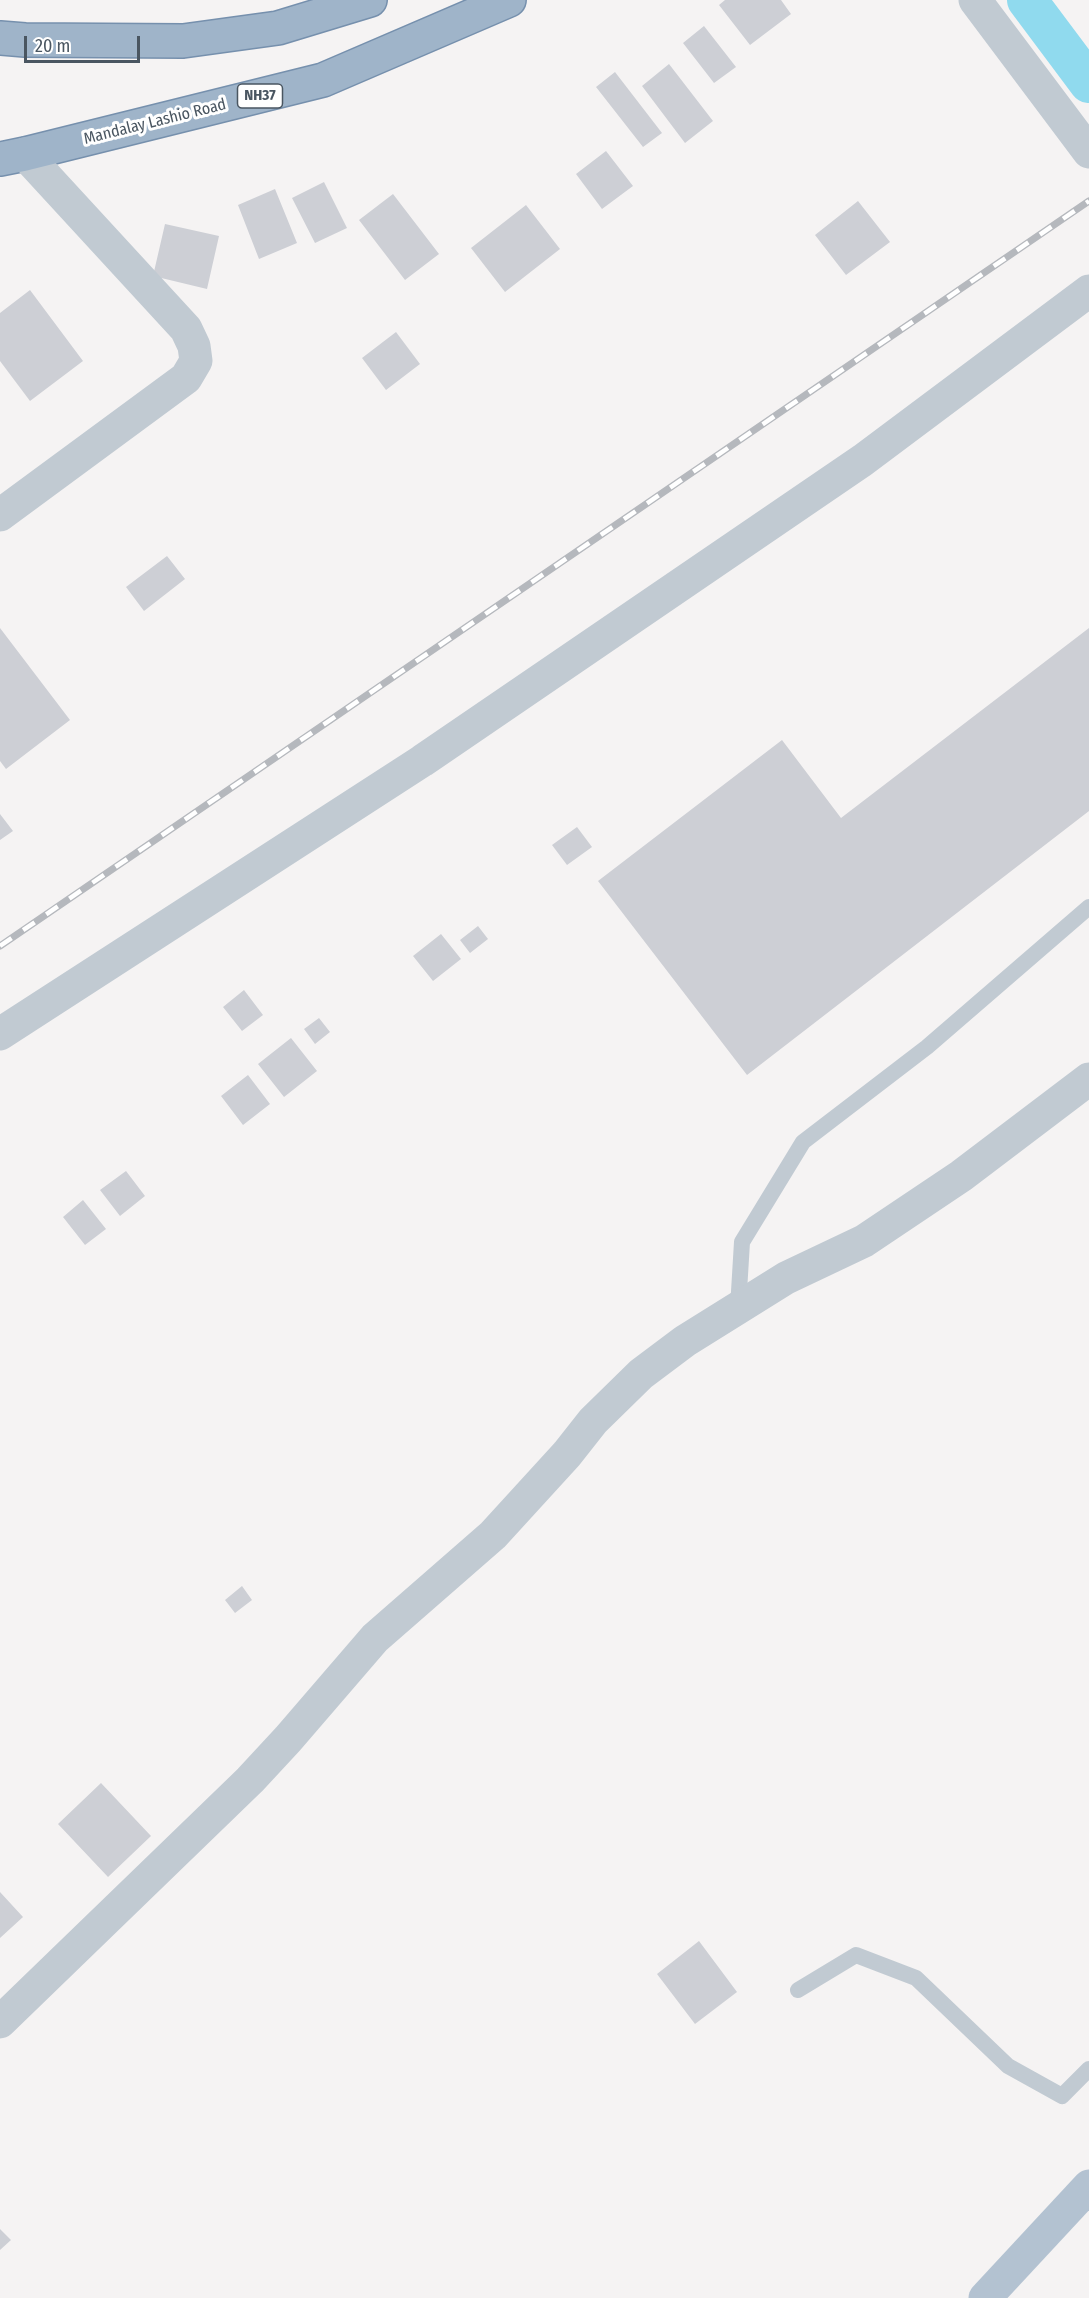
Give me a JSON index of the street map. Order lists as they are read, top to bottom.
{
  "streets": {
    "highway": ["NH37", "Mandalay Lashio Road"]
  },
  "scale_bar": "20 m"
}
